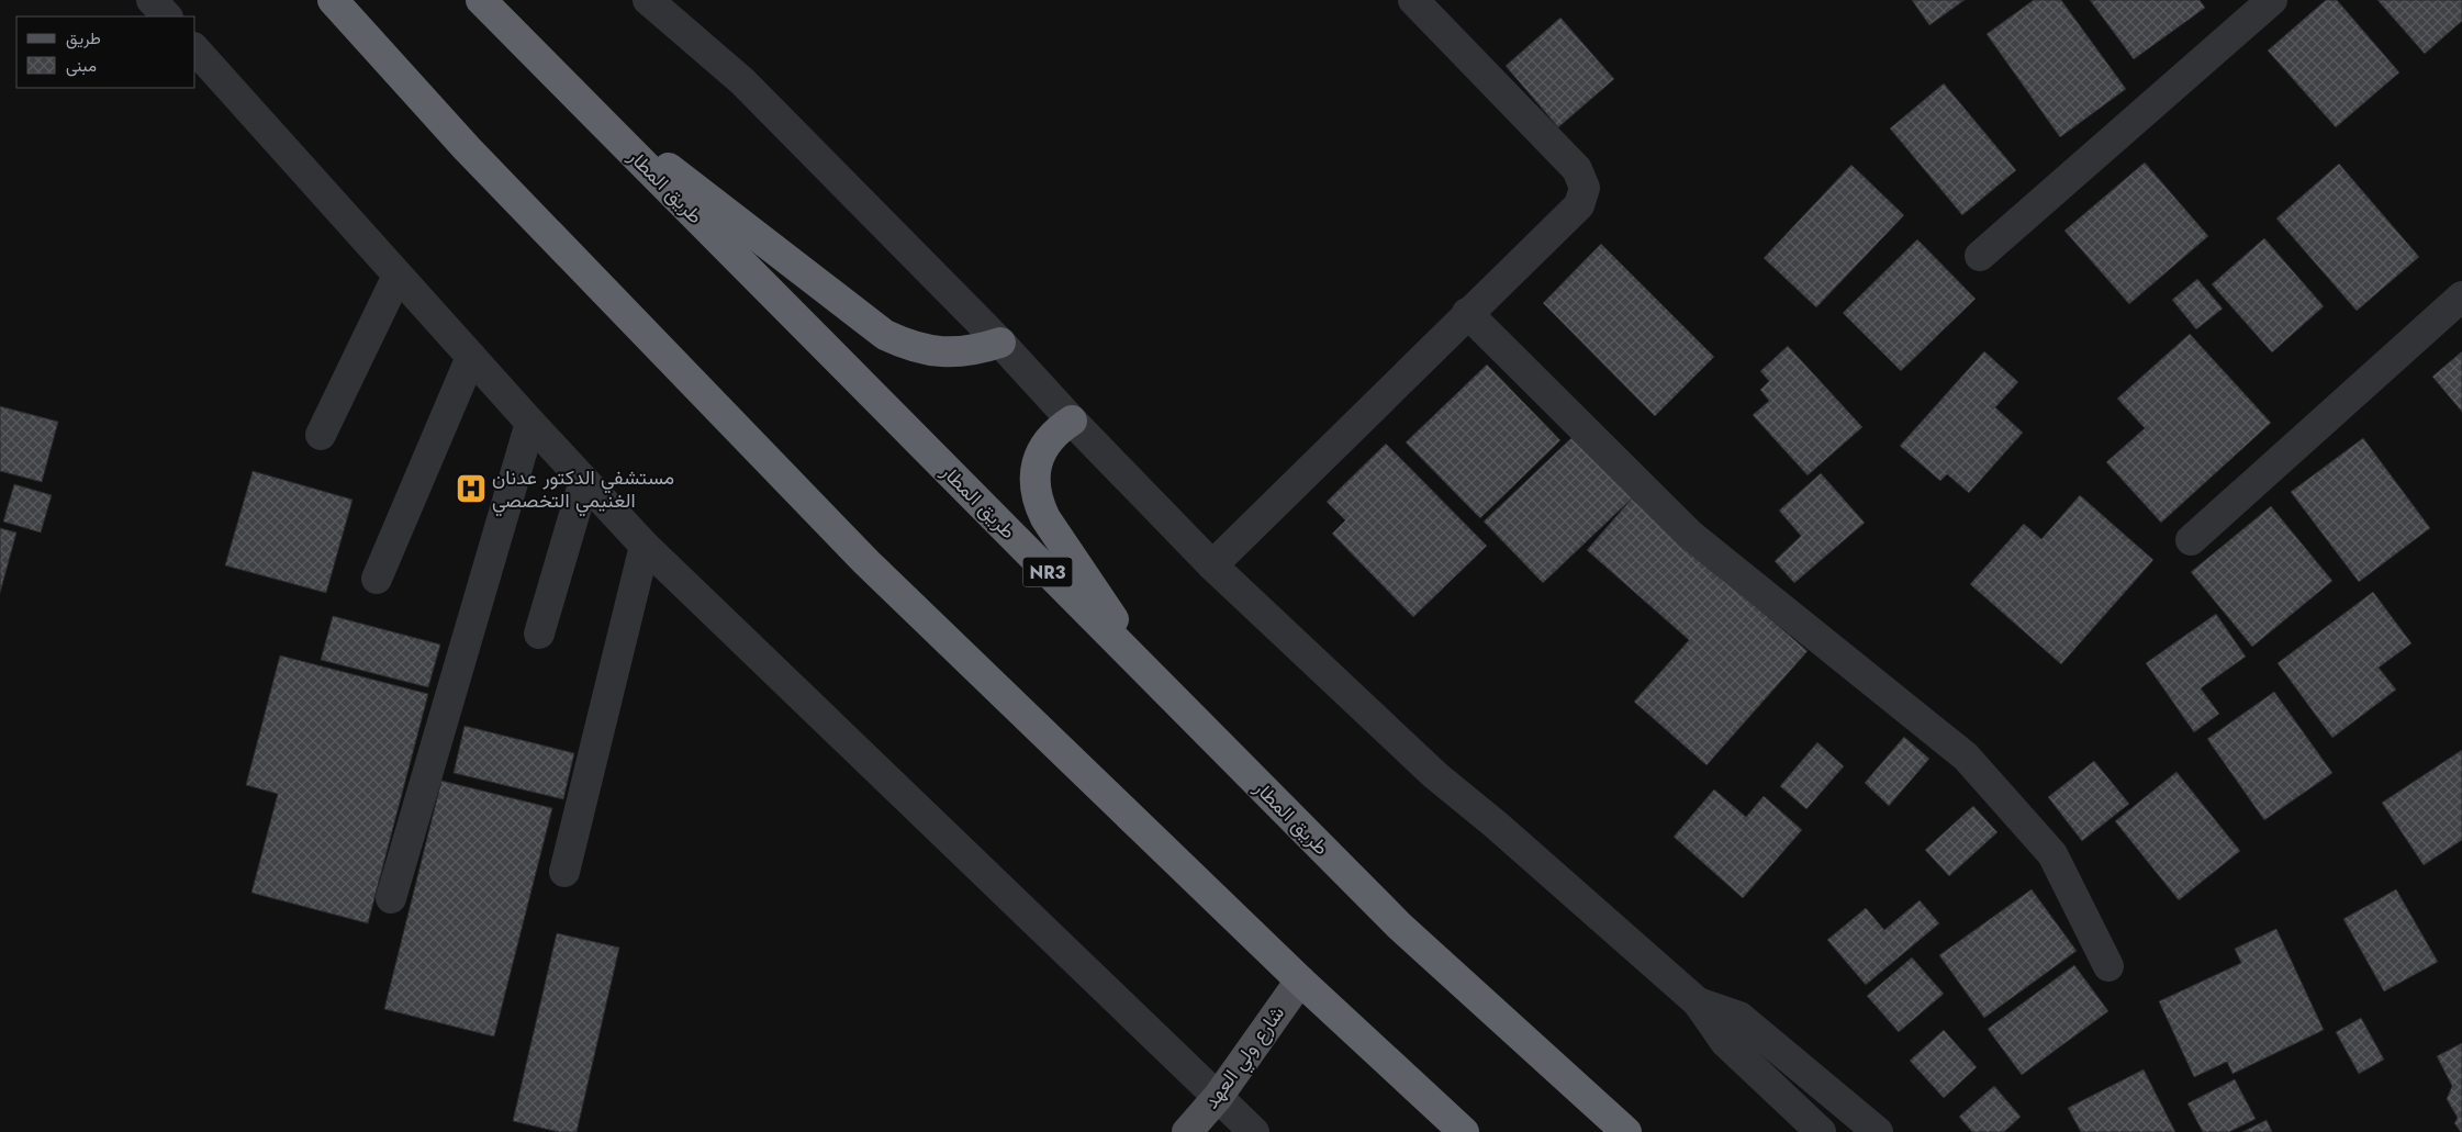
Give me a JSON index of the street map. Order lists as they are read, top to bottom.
{
  "streets": {
    "highway": ["طريق المطار", "NR3"],
    "main road": ["شارع ولي العهد"]
  },
  "places": {
    "hospital": ["مستشفي الدكتور عدنان الغنيمي التخصصي"]
  },
  "legend": ["طريق", "مبنى"]
}
